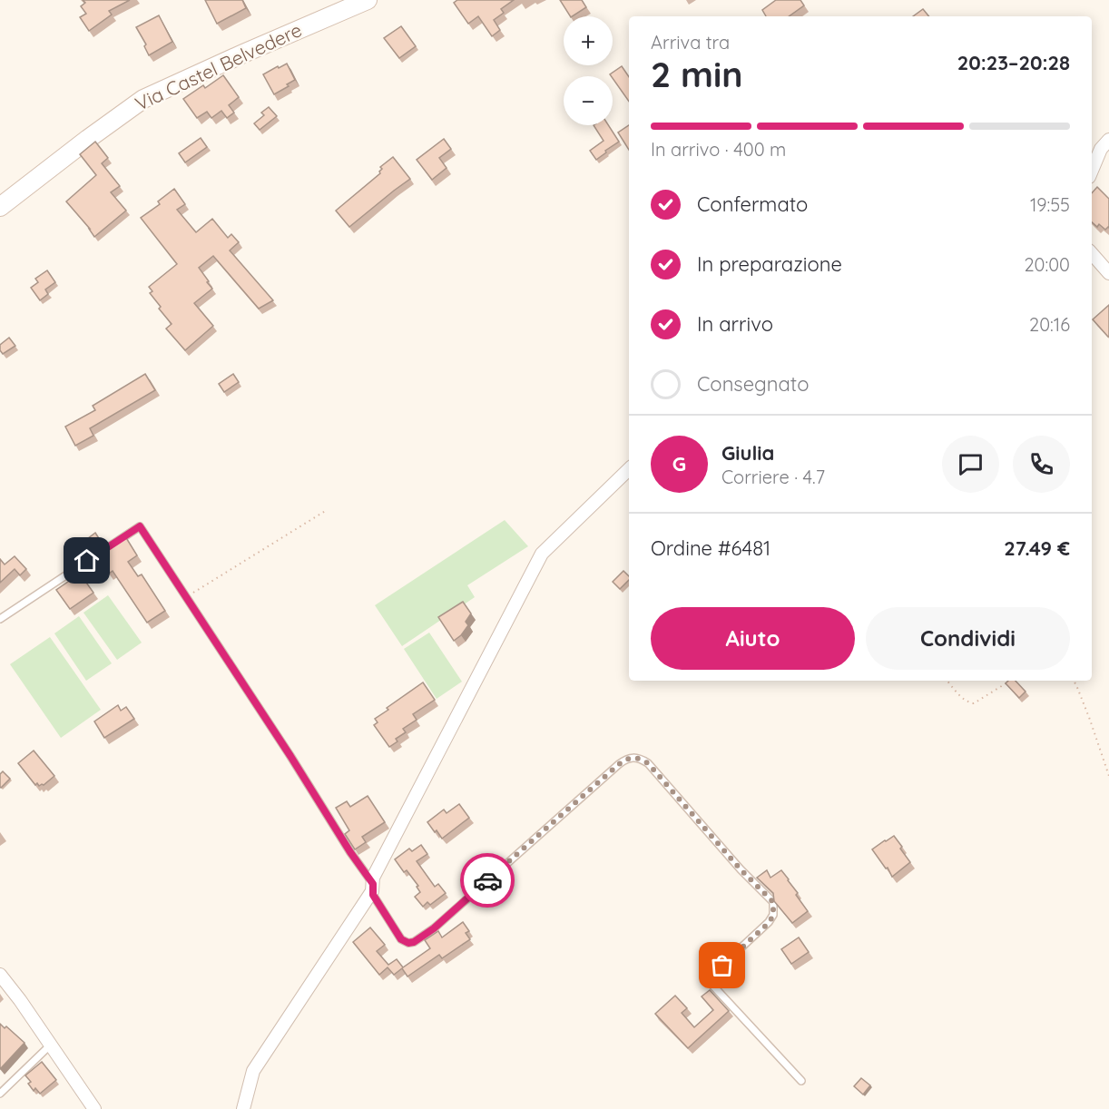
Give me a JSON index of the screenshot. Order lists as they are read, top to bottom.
{
  "streets": {
    "street": ["Via Castel Belvedere"]
  },
  "page": {
    "map_buttons": ["+", "−"],
    "heading": ["2 min", "Arriva tra", "20:23–20:28"],
    "panel": [
      "Giulia",
      "Corriere · 4.7",
      "Ordine #6481",
      "27.49 €"
    ],
    "bar": "In arrivo · 400 m",
    "list": [
      ["Confermato", "19:55"],
      ["In preparazione", "20:00"],
      ["In arrivo", "20:16"],
      "Consegnato"
    ],
    "round": "G",
    "buttons": ["Aiuto", "Condividi"]
  }
}
